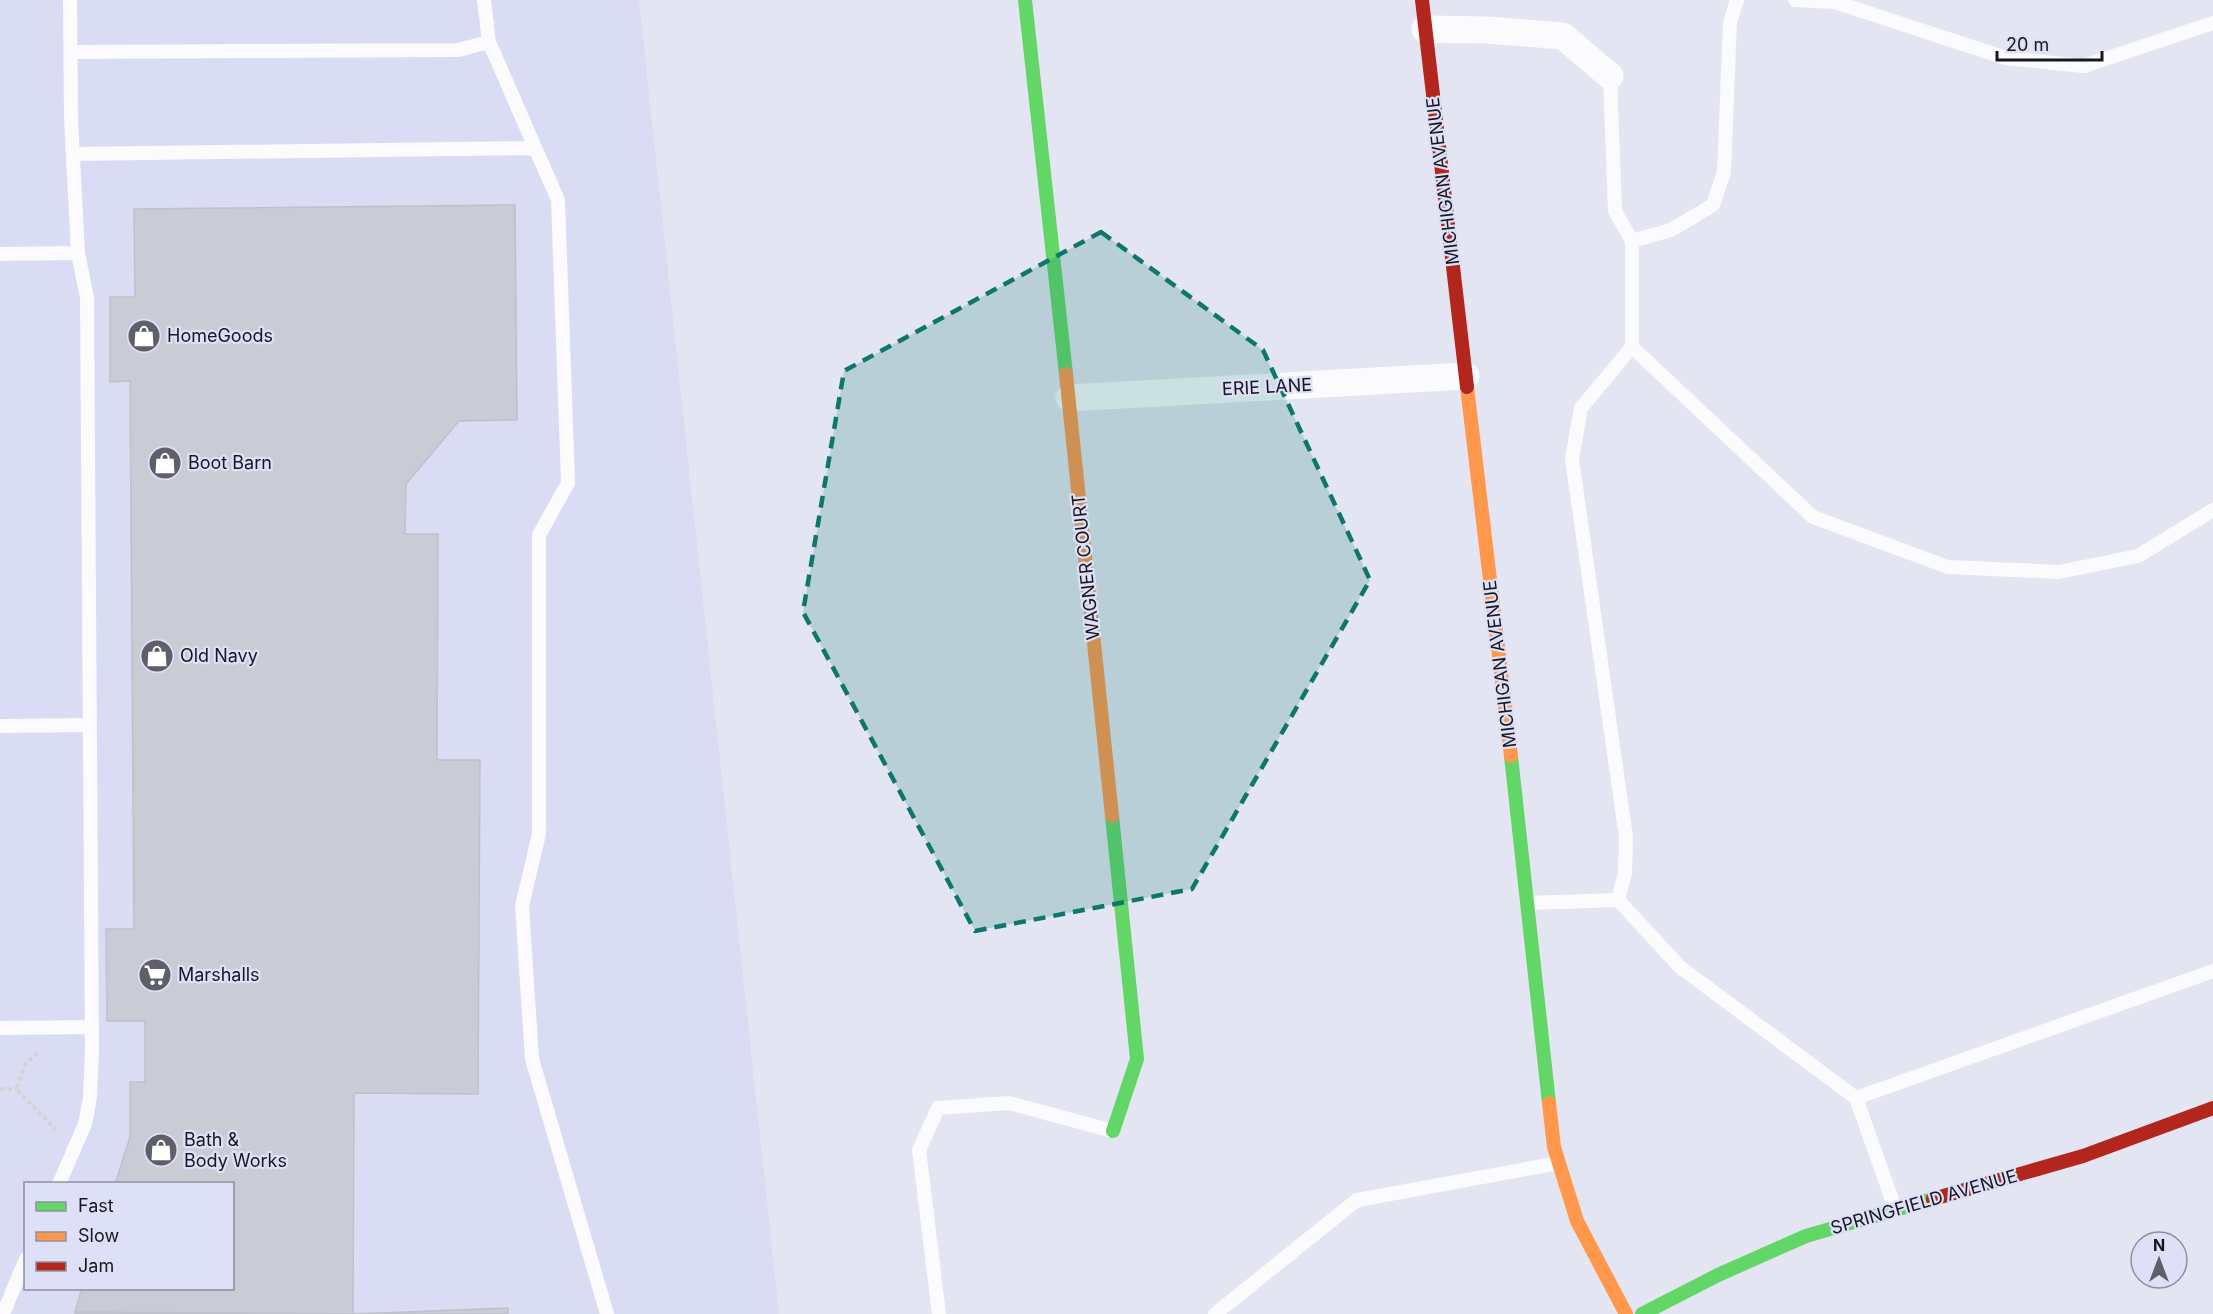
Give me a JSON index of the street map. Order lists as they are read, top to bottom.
{
  "streets": {
    "street": [
      "MICHIGAN AVENUE",
      "ERIE LANE",
      "WAGNER COURT",
      "SPRINGFIELD AVENUE"
    ]
  },
  "crossings": [
    ["MICHIGAN AVENUE", "ERIE LANE"],
    ["ERIE LANE", "WAGNER COURT"]
  ],
  "places": {
    "shop": [
      "HomeGoods",
      "Boot Barn",
      "Old Navy",
      "Bath & Body Works"
    ],
    "supermarket": ["Marshalls"]
  },
  "legend": ["Fast", "Slow", "Jam"],
  "scale_bar": "20 m",
  "north": "top"
}
